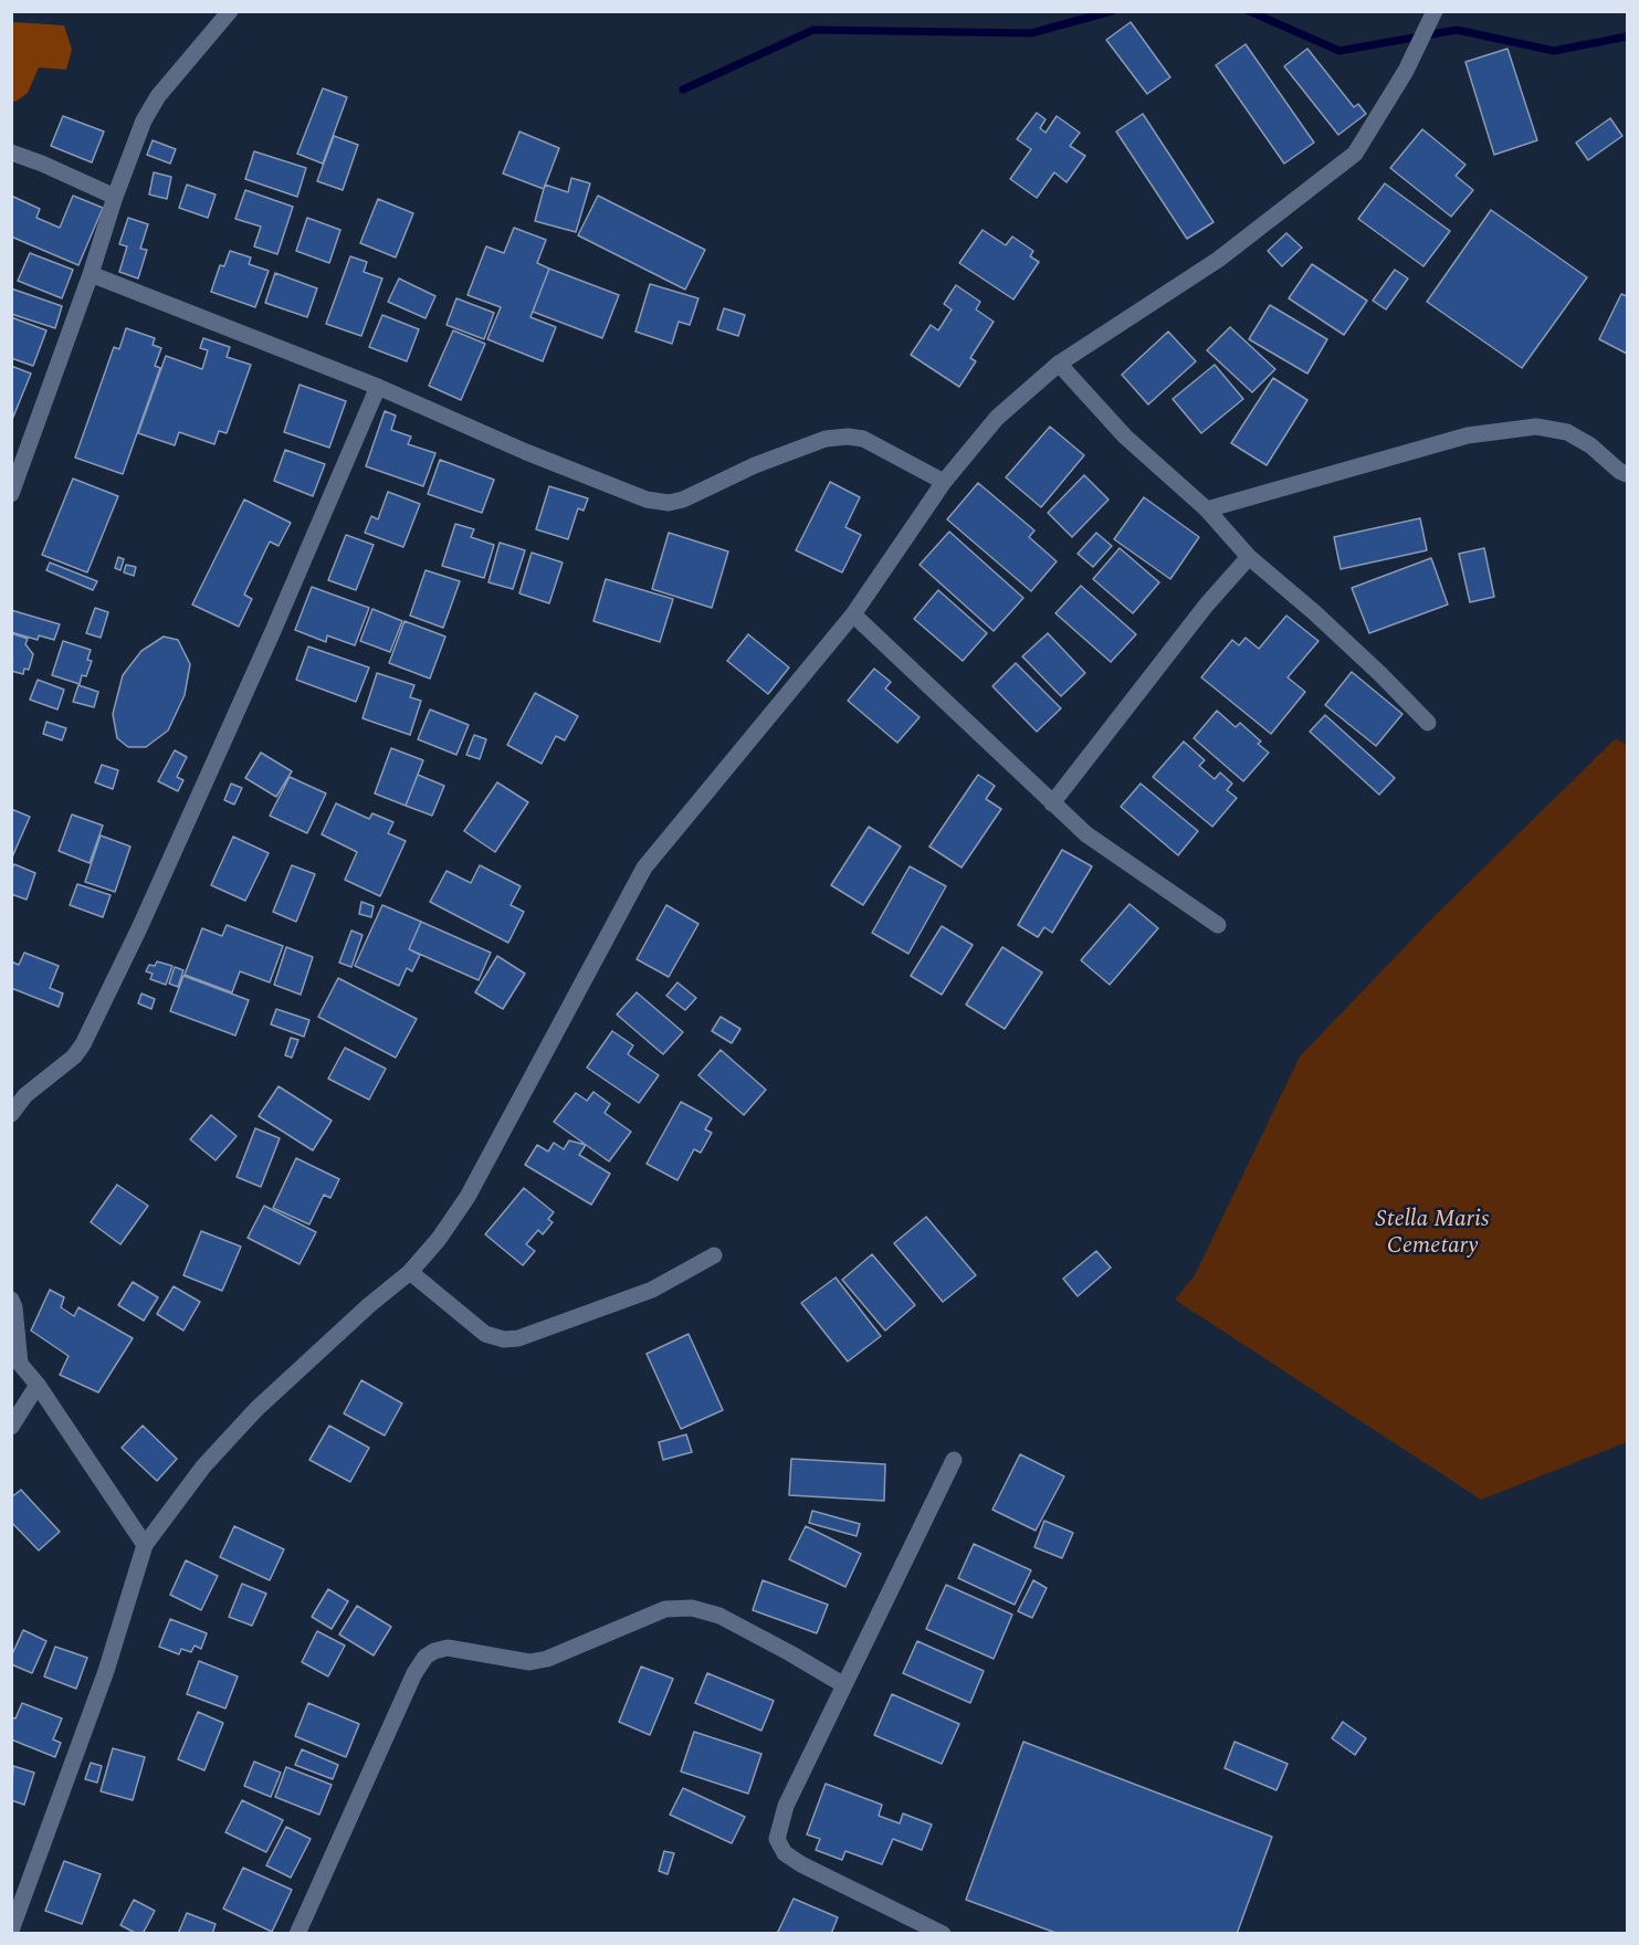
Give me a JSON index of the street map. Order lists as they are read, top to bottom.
{
  "parks": ["Stella Maris Cemetary"]
}
